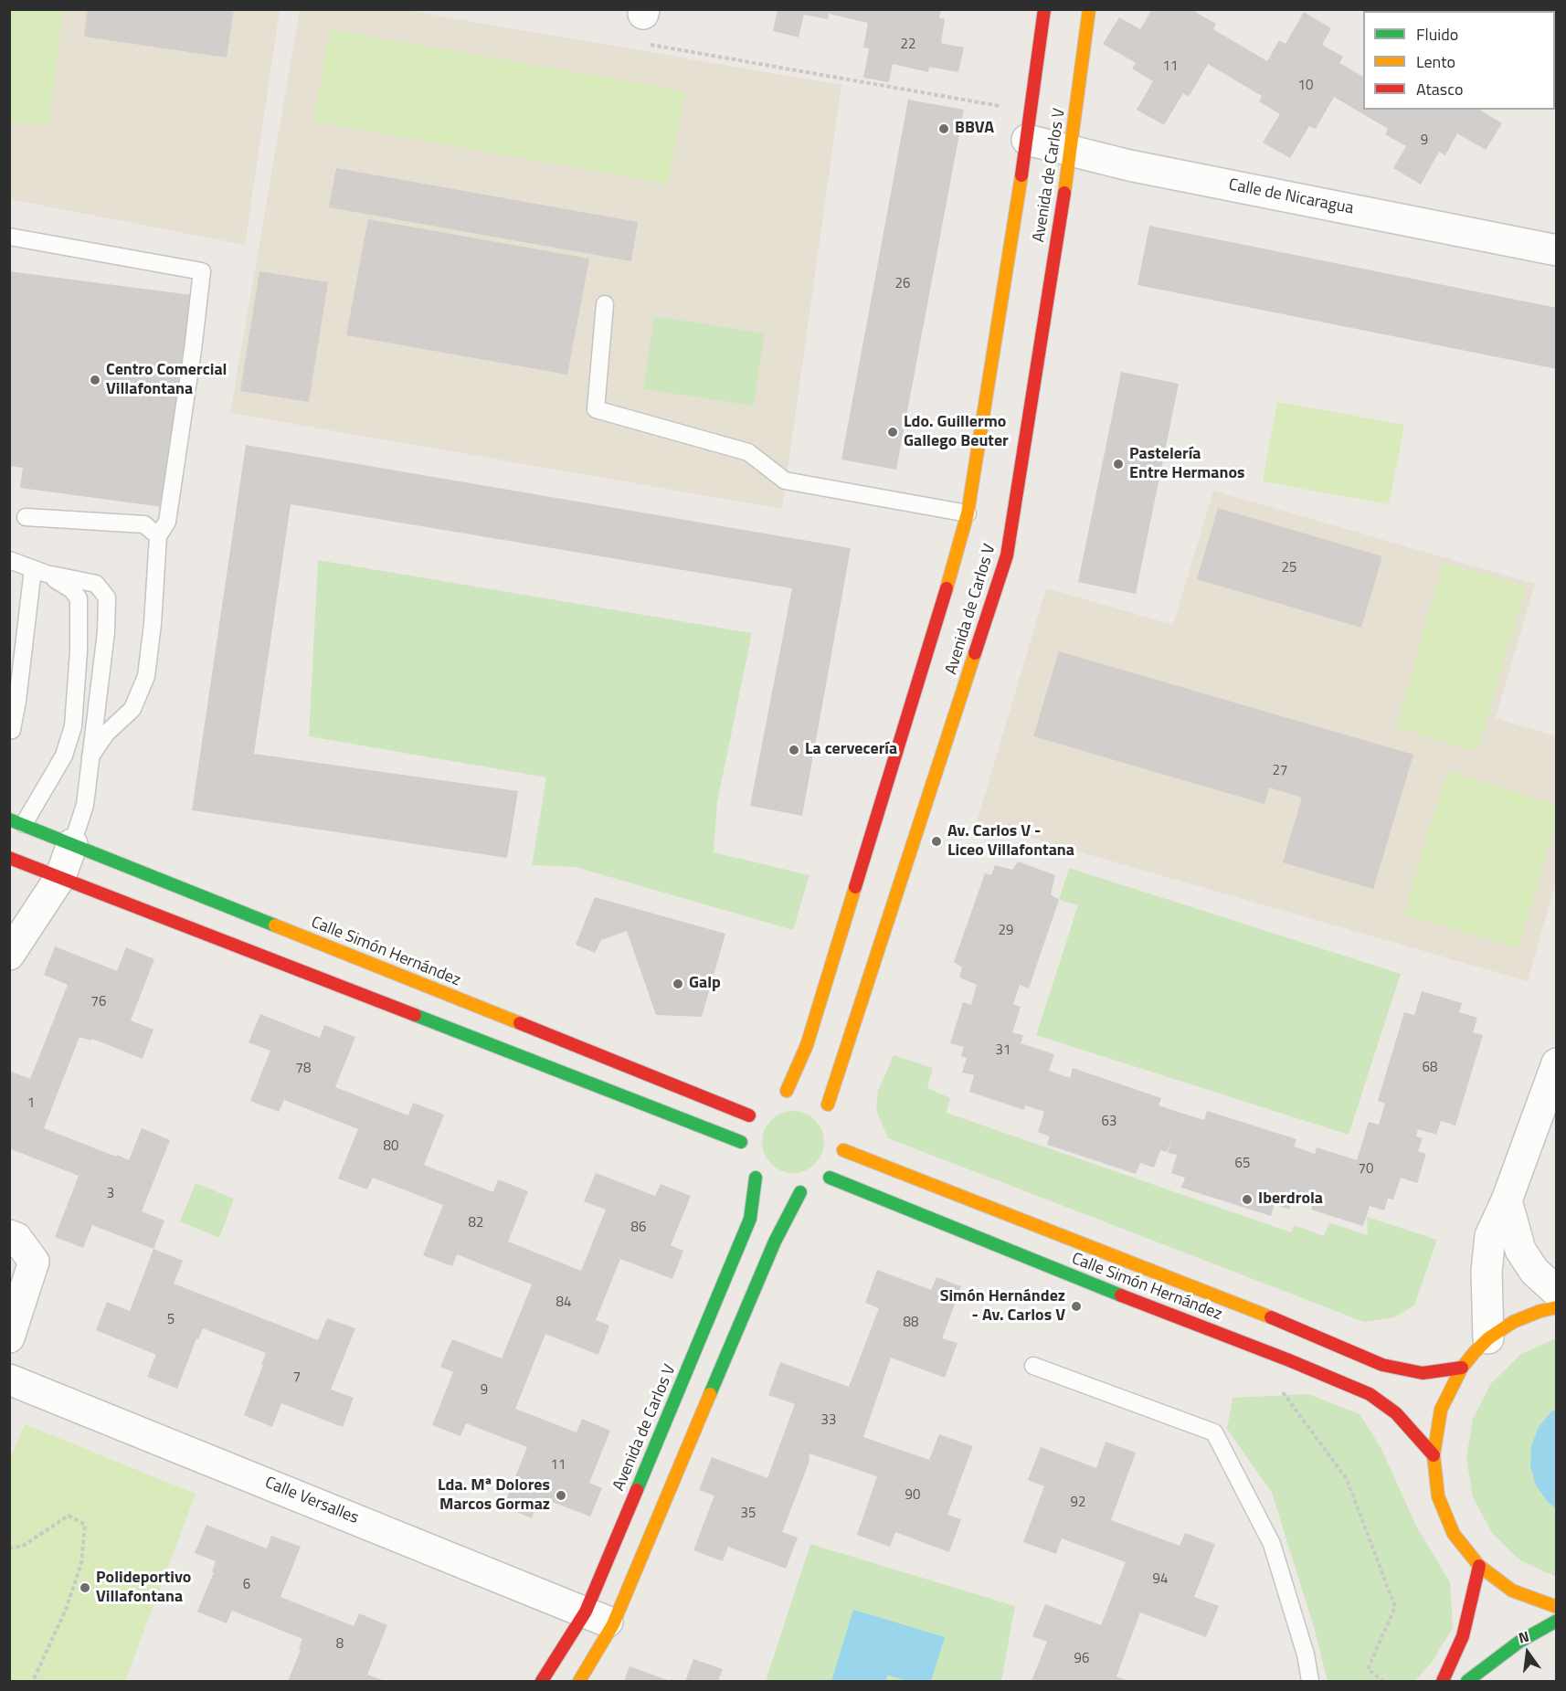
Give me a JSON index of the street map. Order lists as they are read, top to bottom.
{
  "streets": {
    "street": [
      "Avenida de Carlos V",
      "Calle de Nicaragua",
      "Calle Simón Hernández",
      "Calle Versalles"
    ]
  },
  "crossings": [
    ["Avenida de Carlos V", "Calle de Nicaragua"],
    ["Avenida de Carlos V", "Calle Versalles"]
  ],
  "places": [
    "BBVA",
    "Centro Comercial Villafontana",
    "Ldo. Guillermo Gallego Beuter",
    "Pastelería Entre Hermanos",
    "La cervecería",
    "Av. Carlos V - Liceo Villafontana",
    "Galp",
    "Iberdrola",
    "Simón Hernández - Av. Carlos V",
    "Lda. Mª Dolores Marcos Gormaz",
    "Polideportivo Villafontana"
  ],
  "house_numbers": [
    "22",
    "11",
    "10",
    "9",
    "26",
    "25",
    "27",
    "29",
    "76",
    "31",
    "68",
    "78",
    "1",
    "63",
    "80",
    "65",
    "70",
    "3",
    "82",
    "86",
    "84",
    "5",
    "88",
    "7",
    "9",
    "33",
    "11",
    "90",
    "92",
    "35",
    "94",
    "6",
    "8",
    "96"
  ],
  "legend": ["Fluido", "Lento", "Atasco"],
  "north": "top"
}
